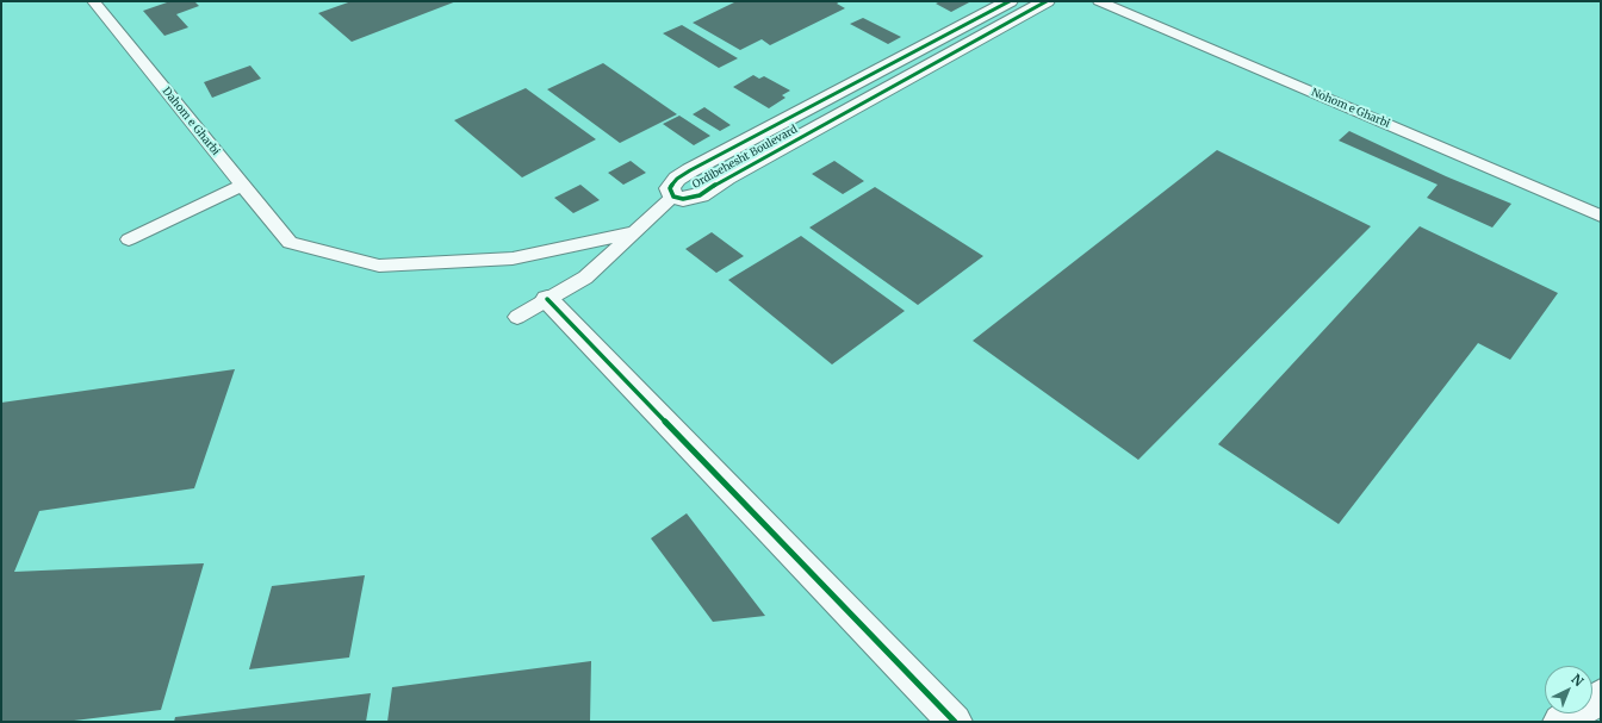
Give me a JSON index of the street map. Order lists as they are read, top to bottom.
{
  "streets": {
    "street": ["Ordibehesht Boulevard"],
    "lane": ["Nohom e Gharbi", "Dahom e Gharbi"]
  },
  "north": "top right"
}
